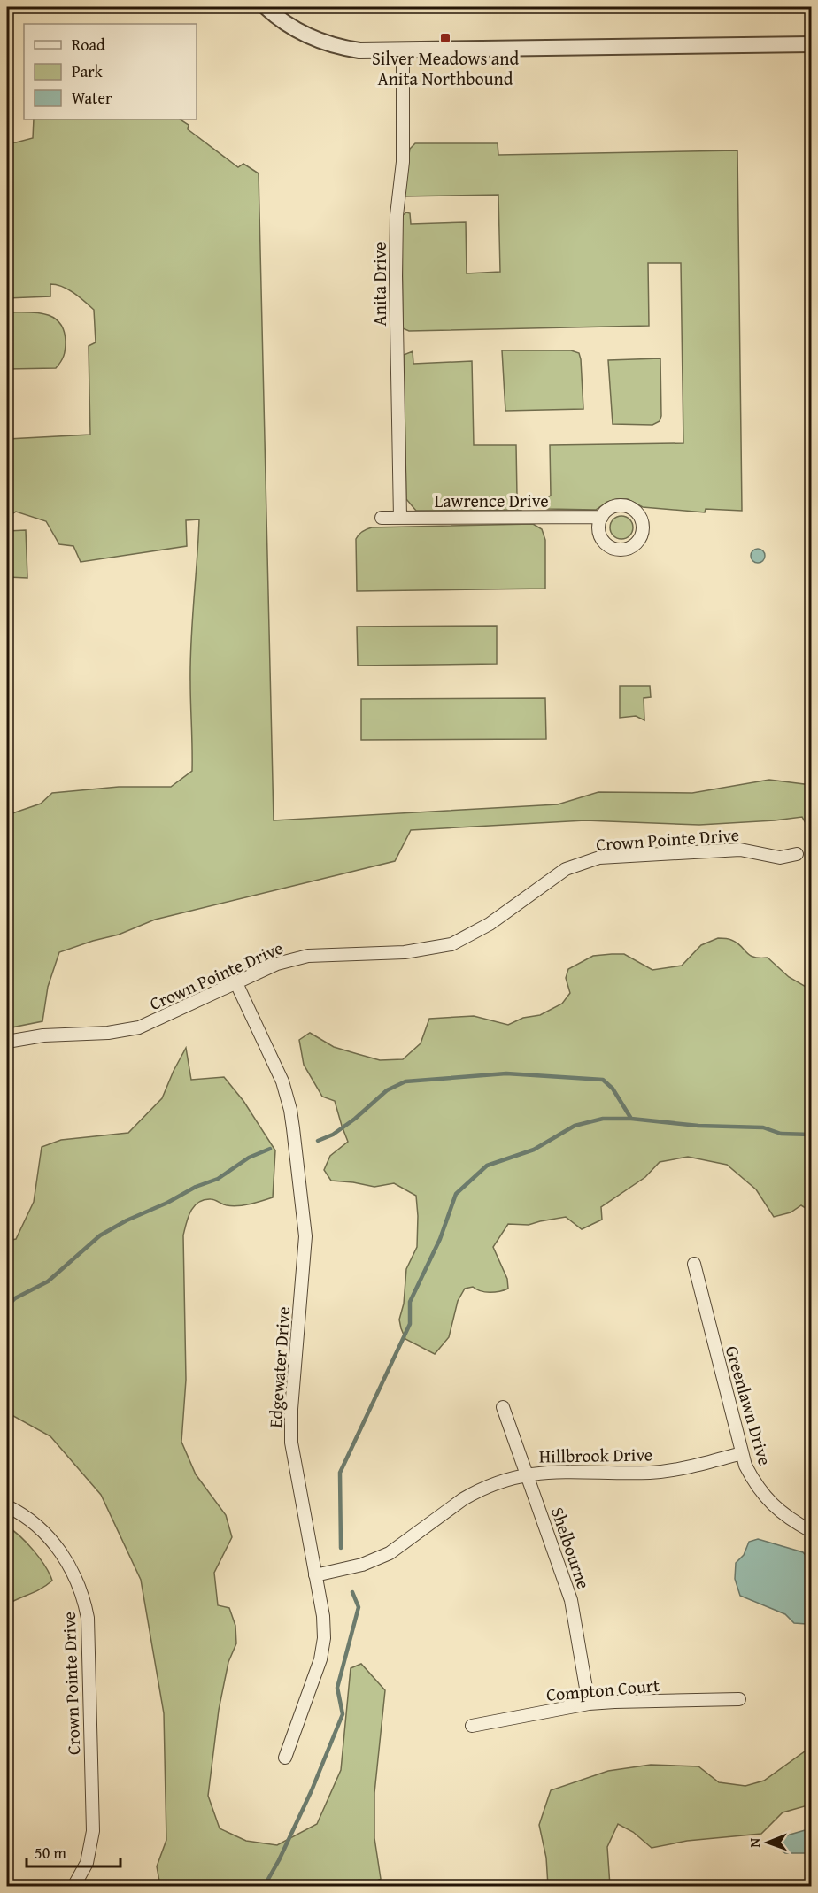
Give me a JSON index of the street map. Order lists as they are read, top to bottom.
{
  "streets": {
    "street": [
      "Anita Drive",
      "Lawrence Drive",
      "Crown Pointe Drive",
      "Edgewater Drive",
      "Greenlawn Drive",
      "Hillbrook Drive",
      "Shelbourne",
      "Compton Court"
    ]
  },
  "crossings": [
    ["Anita Drive", "Lawrence Drive"],
    ["Crown Pointe Drive", "Edgewater Drive"],
    ["Edgewater Drive", "Hillbrook Drive"],
    ["Greenlawn Drive", "Hillbrook Drive"],
    ["Hillbrook Drive", "Shelbourne"],
    ["Shelbourne", "Compton Court"]
  ],
  "places": {
    "transit": ["Silver Meadows and Anita Northbound"]
  },
  "legend": ["Road", "Park", "Water"],
  "scale_bar": "50 m",
  "north": "left"
}
